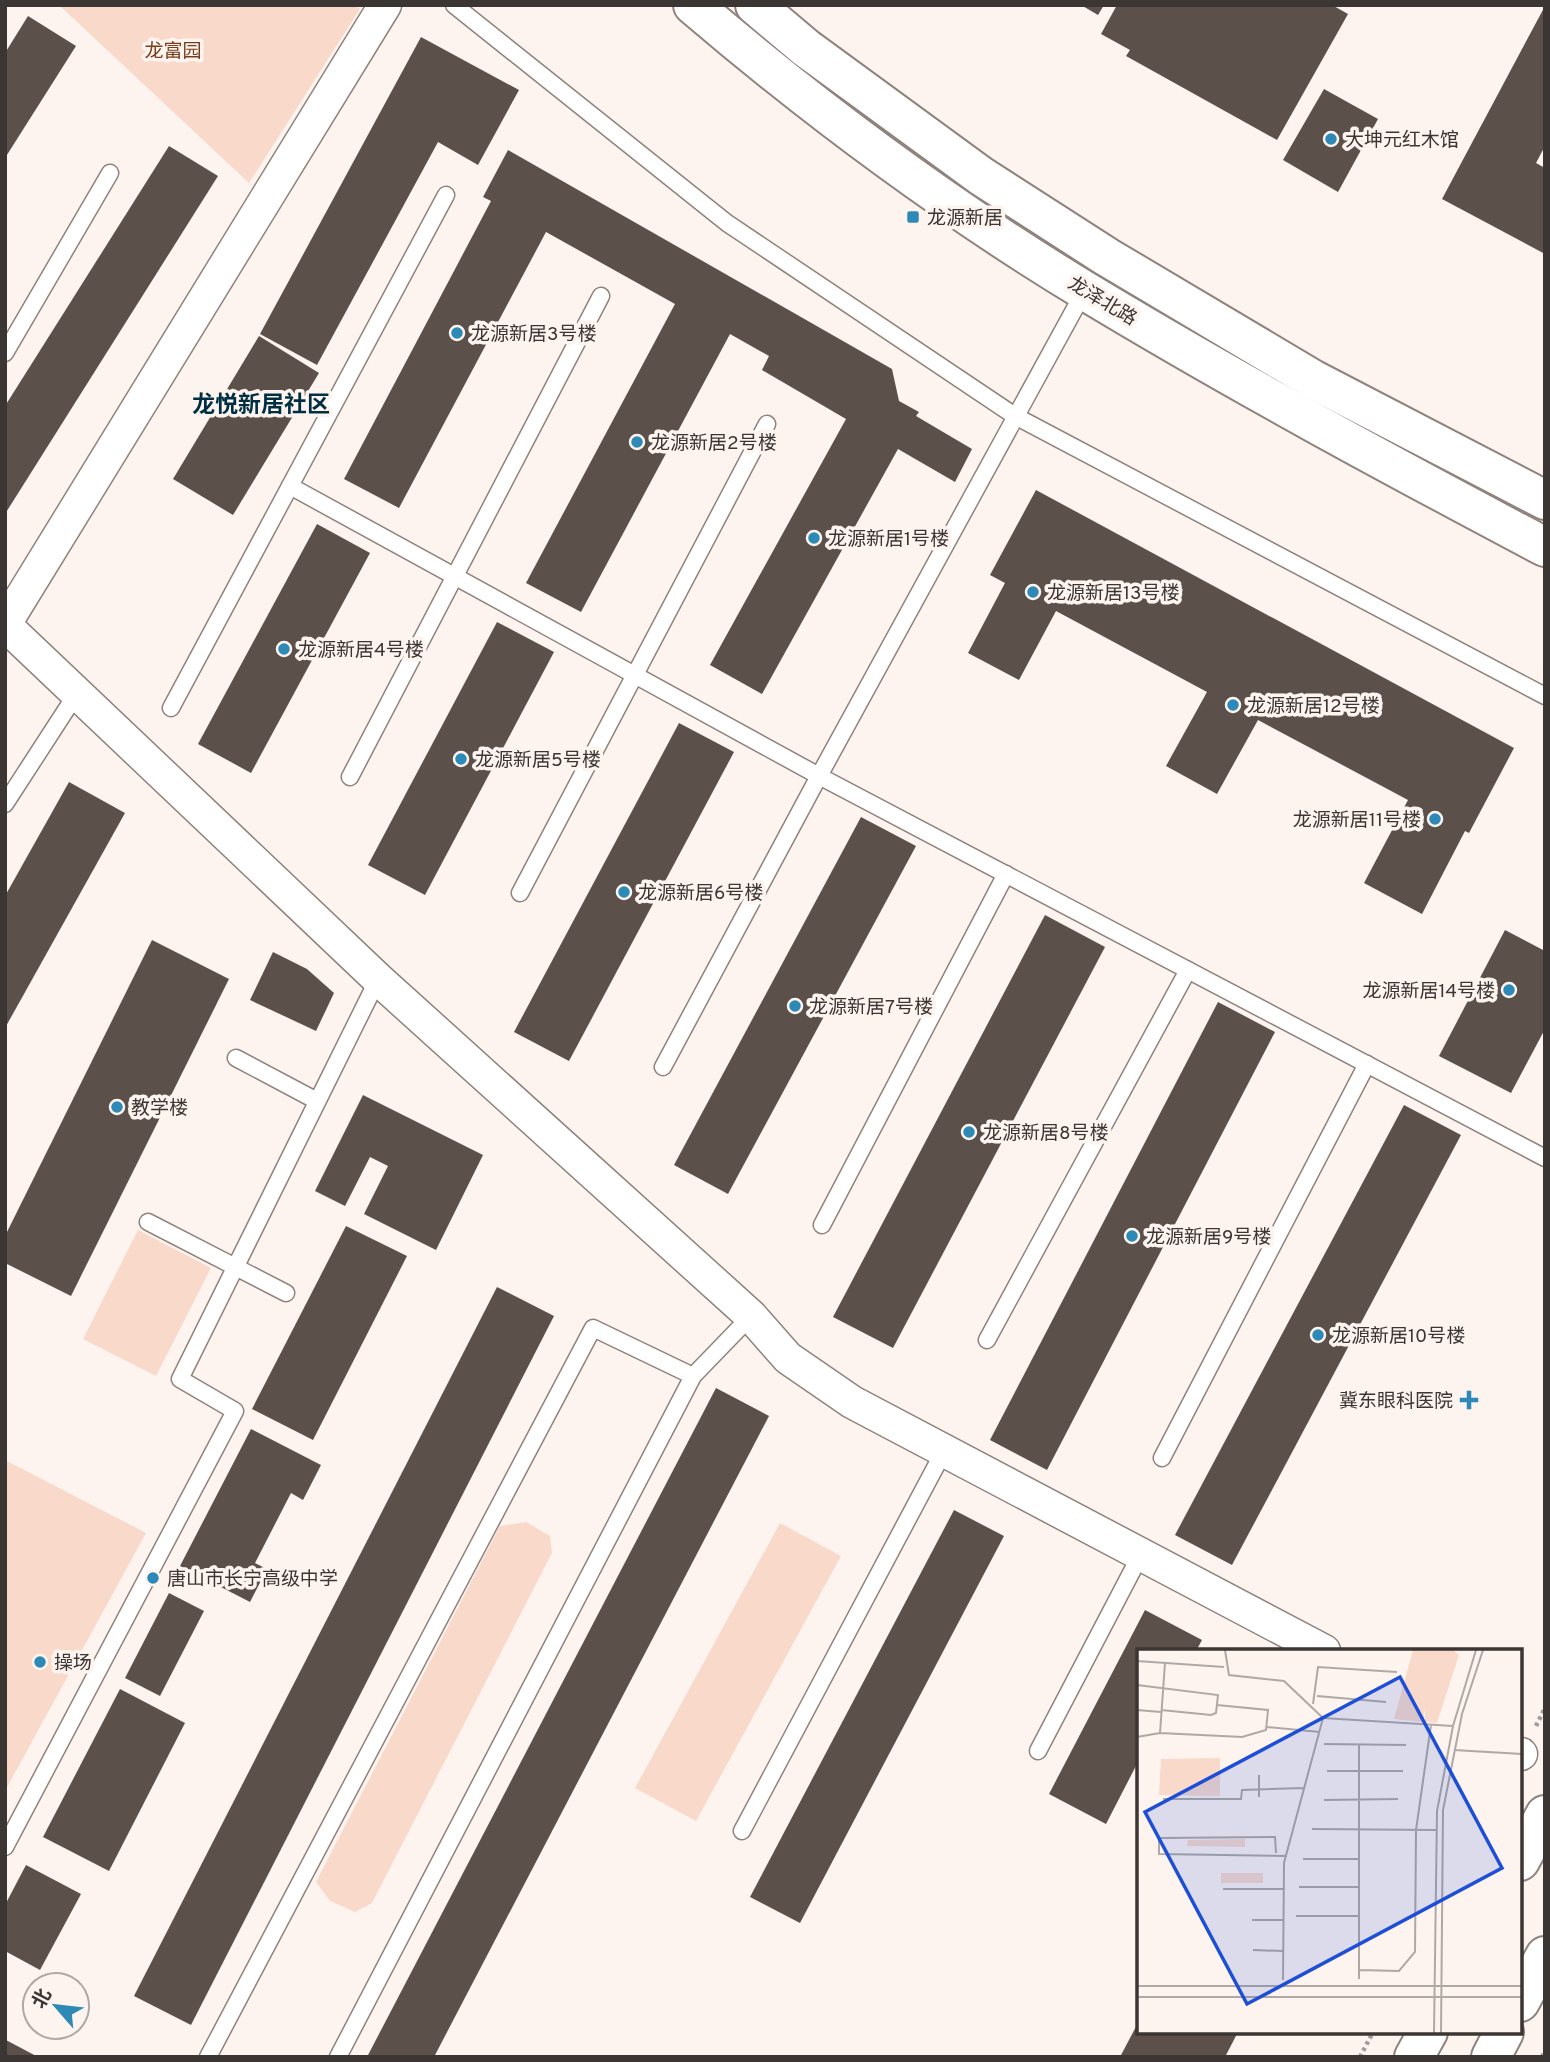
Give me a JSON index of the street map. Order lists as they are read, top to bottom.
{
  "streets": {
    "main road": ["龙泽北路"]
  },
  "districts": ["龙悦新居社区"],
  "parks": ["龙富园"],
  "places": {
    "other": [
      "大坤元红木馆",
      "龙源新居3号楼",
      "龙源新居2号楼",
      "龙源新居1号楼",
      "龙源新居13号楼",
      "龙源新居4号楼",
      "龙源新居12号楼",
      "龙源新居5号楼",
      "龙源新居11号楼",
      "龙源新居6号楼",
      "龙源新居14号楼",
      "龙源新居7号楼",
      "教学楼",
      "龙源新居8号楼",
      "龙源新居9号楼",
      "龙源新居10号楼",
      "唐山市长宁高级中学",
      "操场"
    ],
    "transit": ["龙源新居"],
    "health": ["冀东眼科医院"]
  },
  "north": "top left"
}
